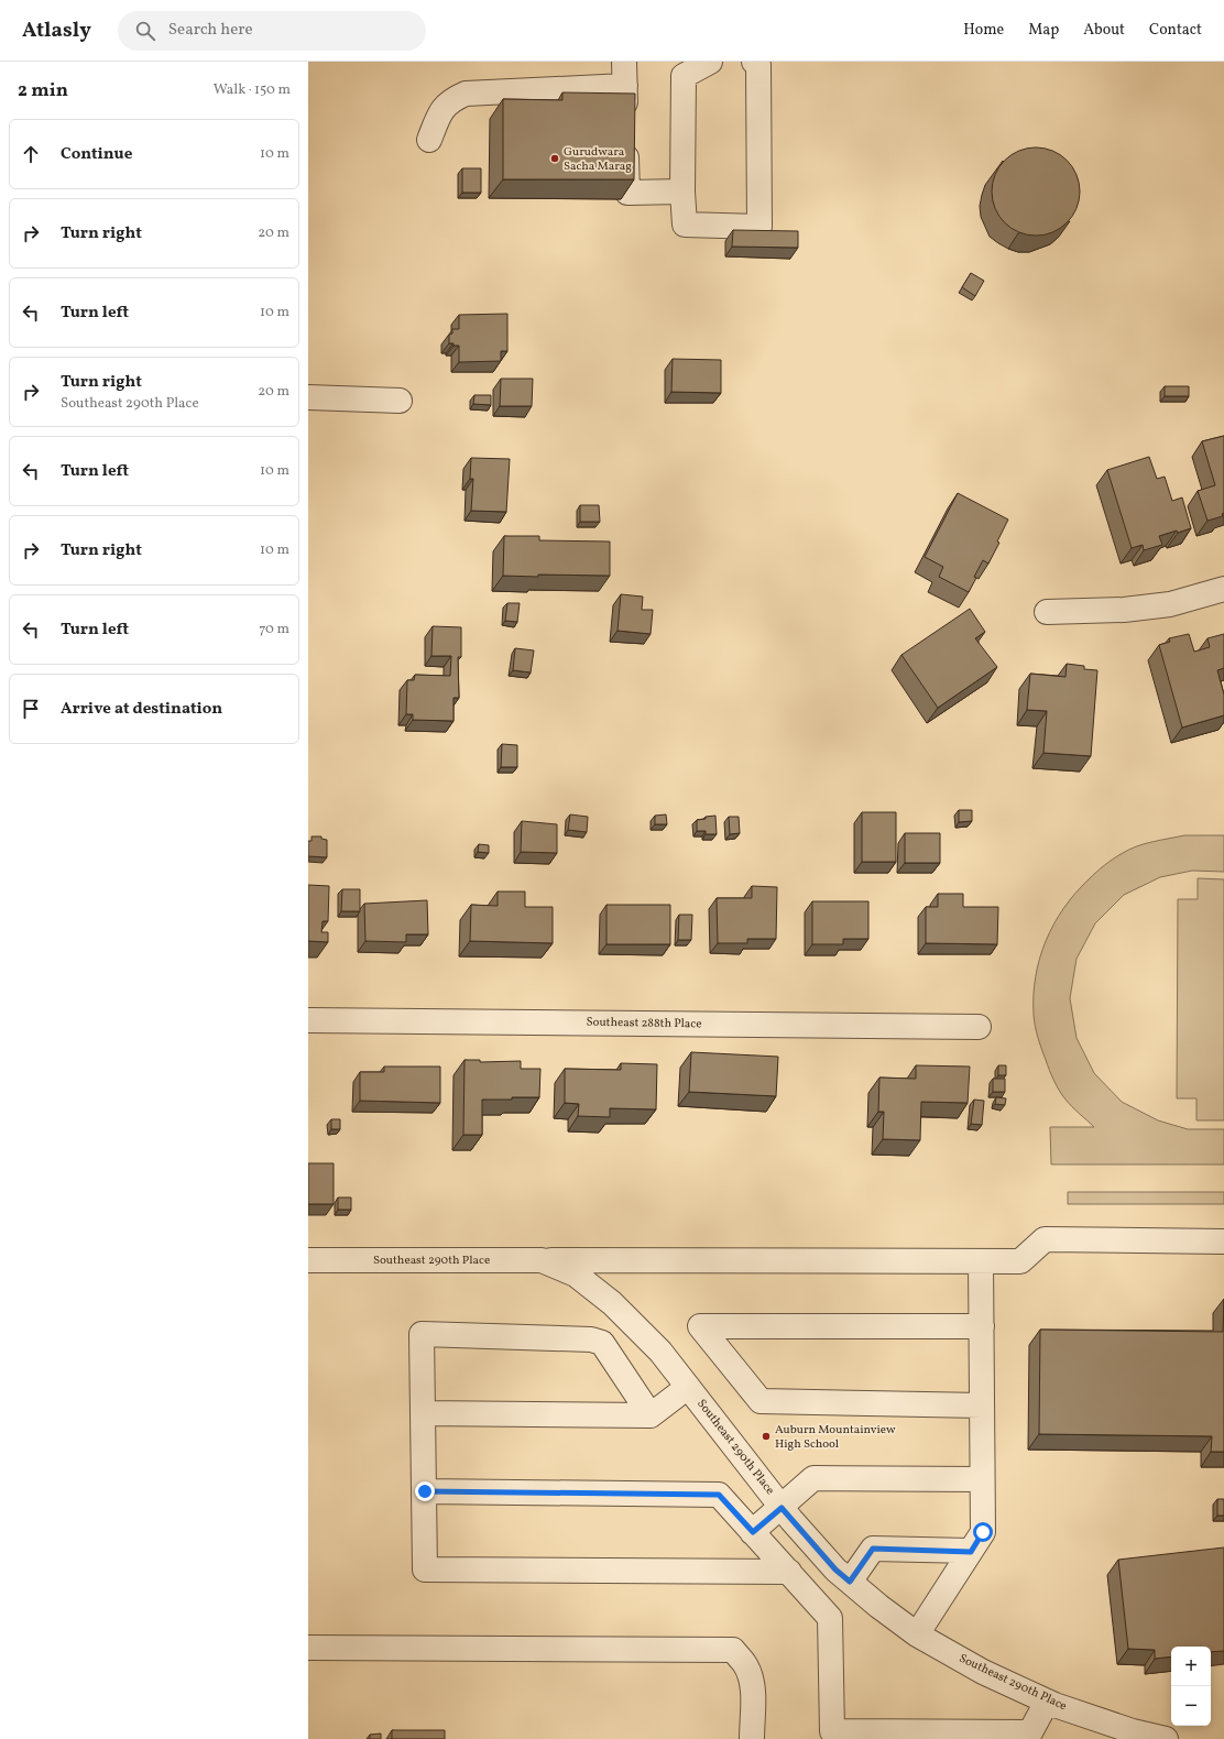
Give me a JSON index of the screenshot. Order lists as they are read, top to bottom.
{
  "streets": {
    "street": ["Southeast 288th Place", "Southeast 290th Place"]
  },
  "places": ["Gurudwara Sacha Marag", "Auburn Mountainview High School"],
  "page": {
    "header": "Atlasly",
    "search": "Search here",
    "nav": [
      "Home",
      "Map",
      "About",
      "Contact"
    ],
    "heading": ["2 min", "Walk · 150 m"],
    "list": [
      ["Continue", "10 m"],
      ["Turn right", "20 m"],
      ["Turn left", "10 m"],
      ["Turn right", "Southeast 290th Place", "20 m"],
      ["Turn left", "10 m"],
      ["Turn right", "10 m"],
      ["Turn left", "70 m"],
      "Arrive at destination"
    ],
    "map_buttons": ["+", "−"]
  }
}
